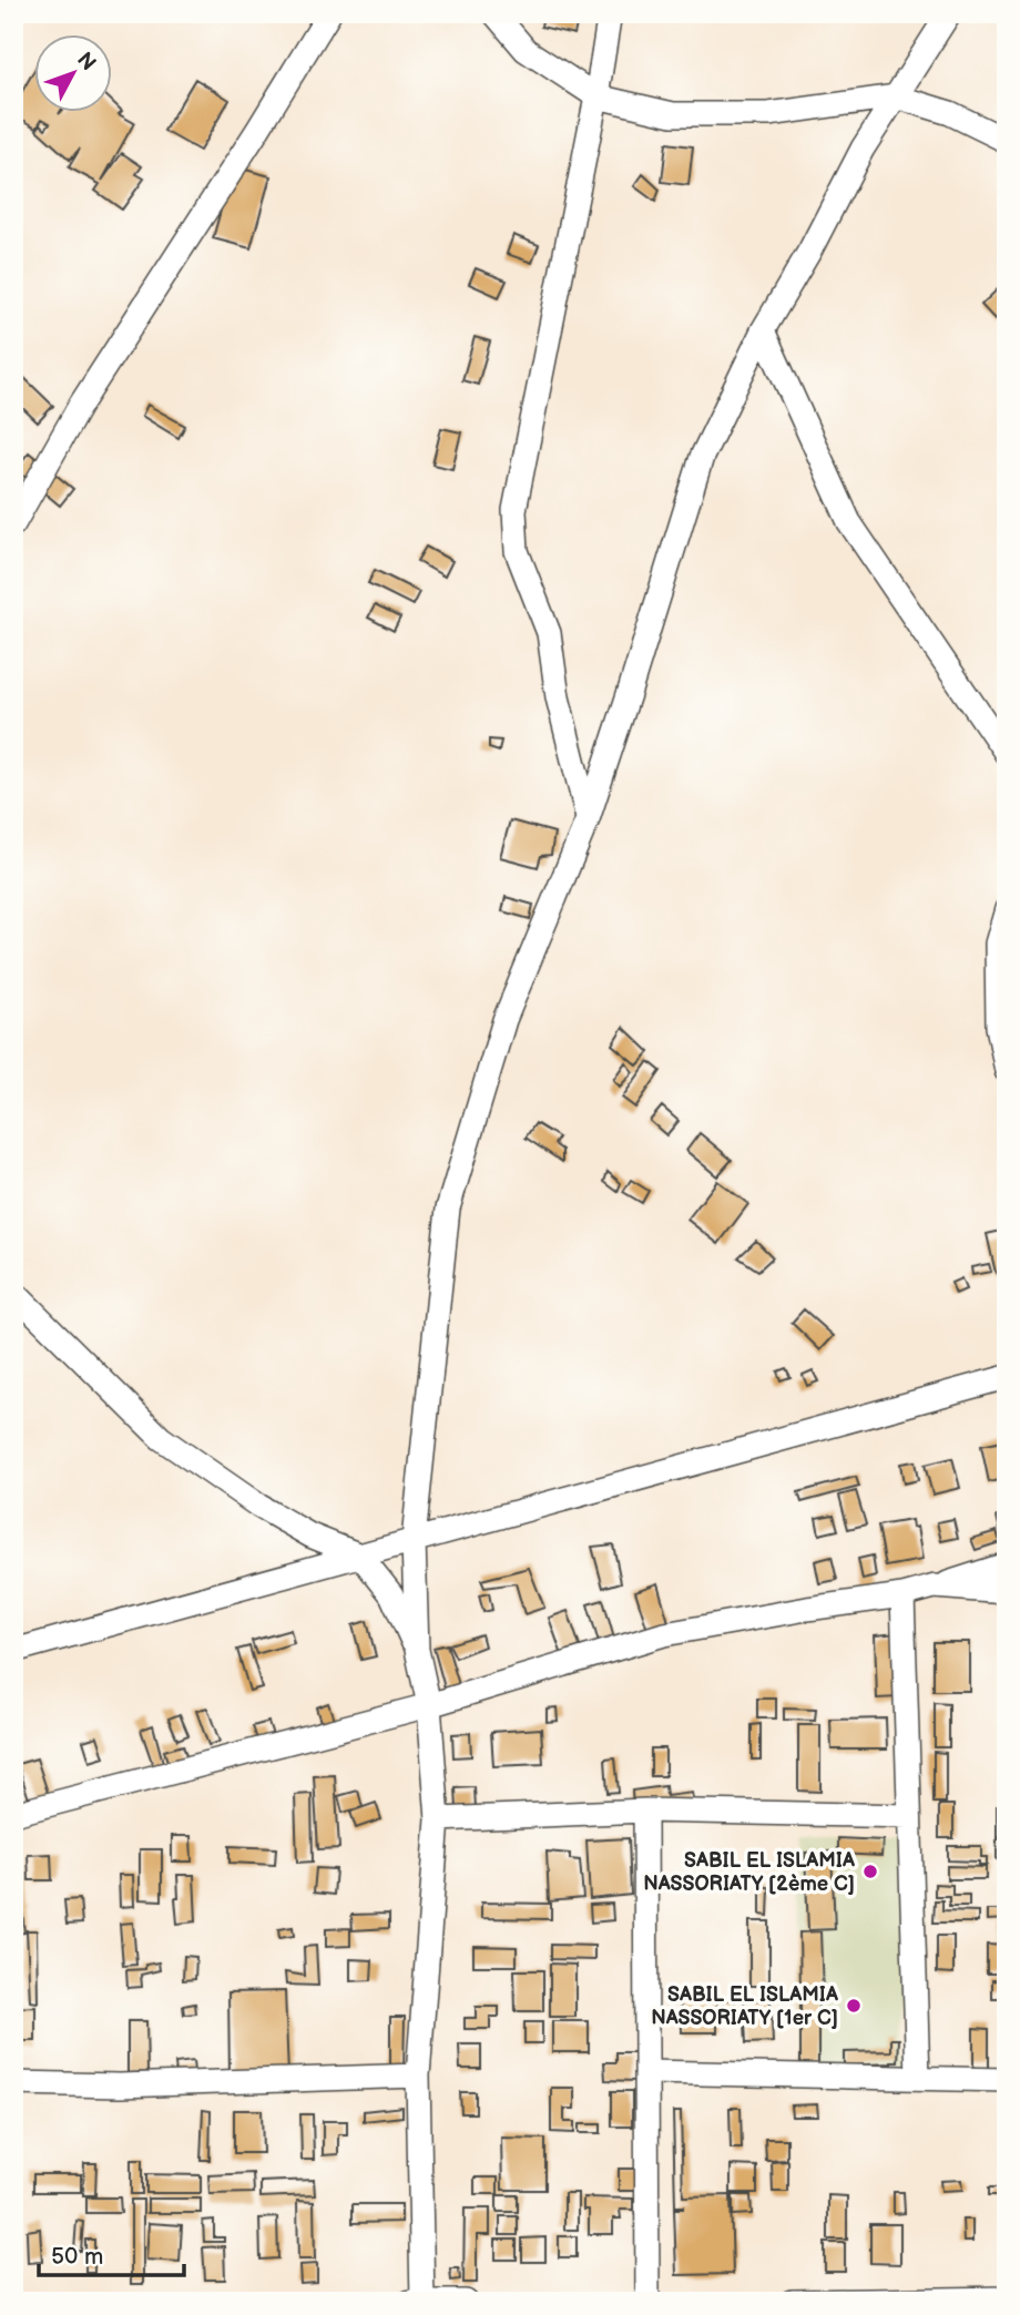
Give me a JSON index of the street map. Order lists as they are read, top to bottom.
{
  "places": ["SABIL EL ISLAMIA NASSORIATY [2ème C]", "SABIL EL ISLAMIA NASSORIATY [1er C]"],
  "scale_bar": "50 m",
  "north": "top right"
}
